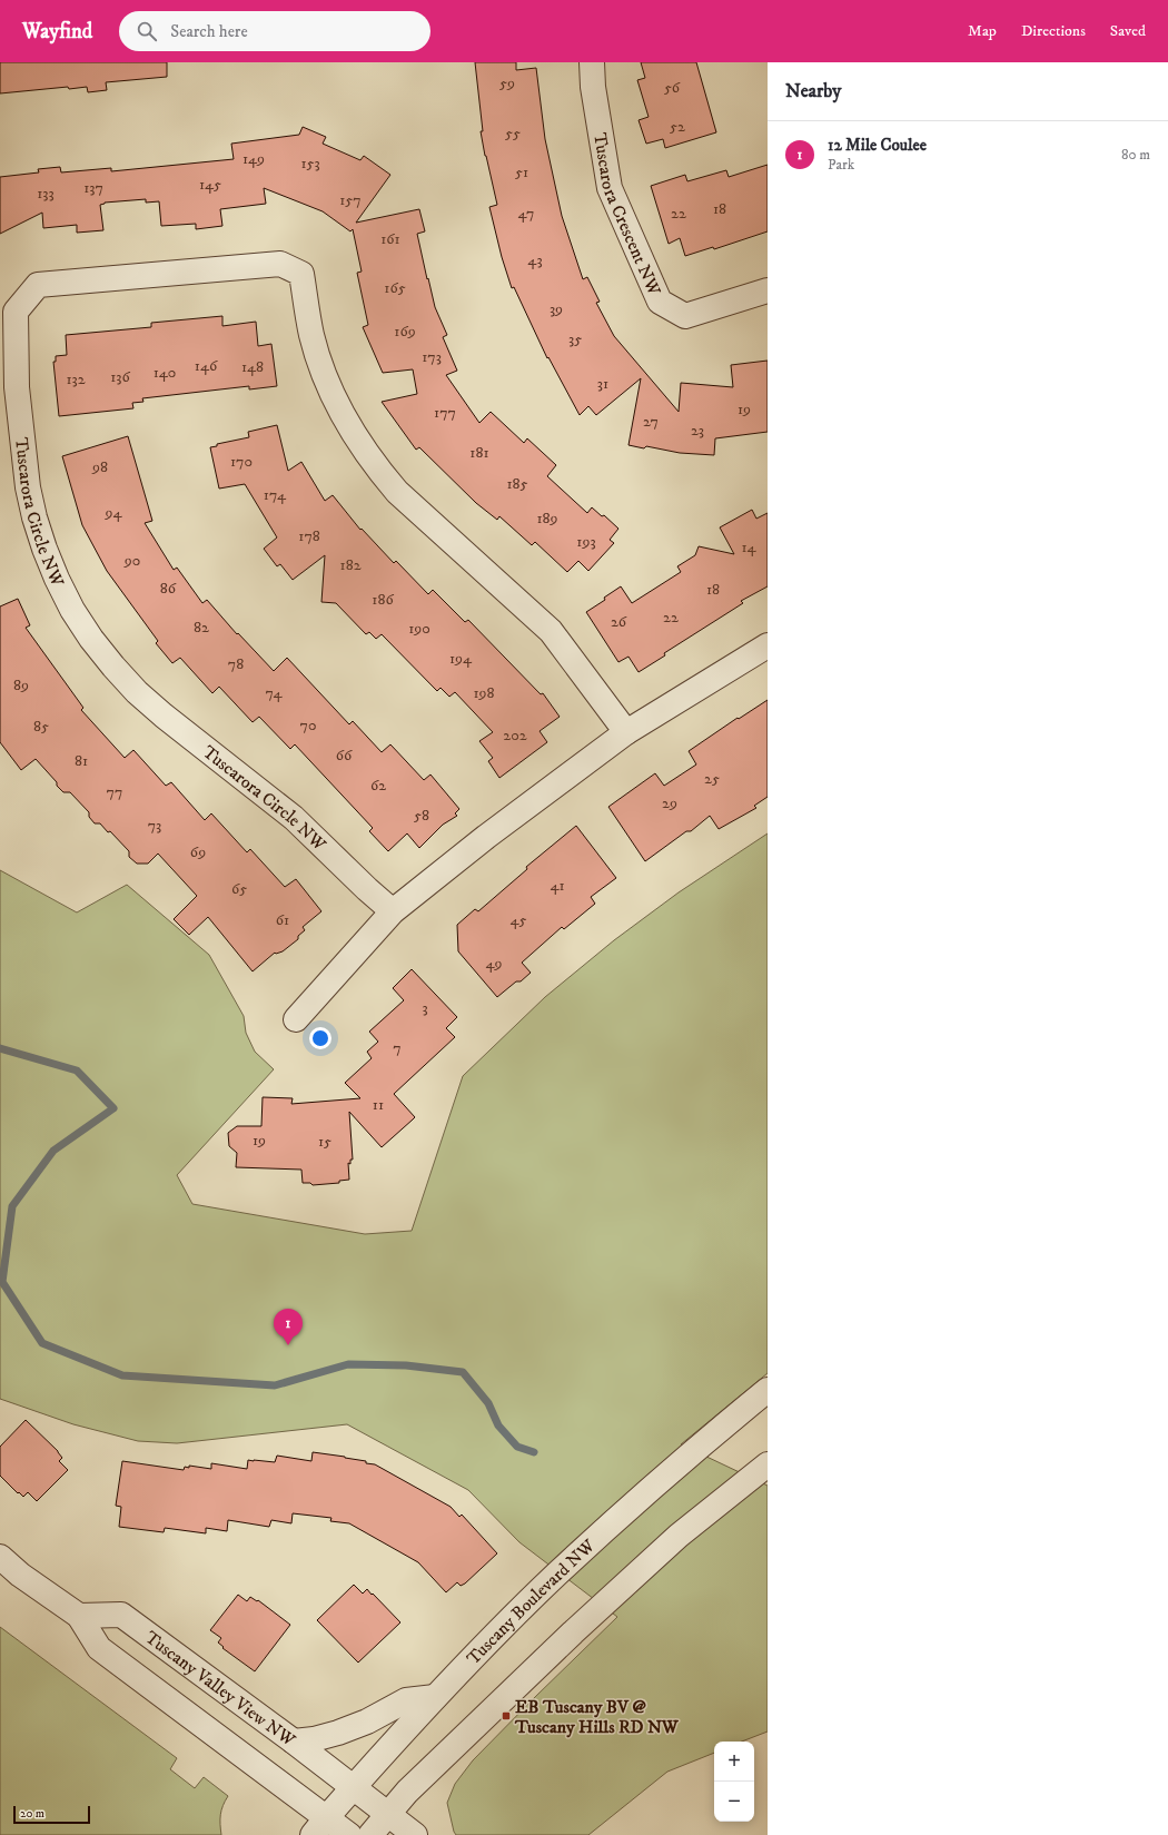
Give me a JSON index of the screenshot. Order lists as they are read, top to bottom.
{
  "streets": {
    "street": [
      "Tuscarora Crescent NW",
      "Tuscarora Circle NW",
      "Tuscany Boulevard NW",
      "Tuscany Valley View NW"
    ]
  },
  "crossings": [
    ["Tuscany Boulevard NW", "Tuscany Valley View NW"]
  ],
  "places": {
    "transit": ["EB Tuscany BV @ Tuscany Hills RD NW"]
  },
  "house_numbers": [
    "59",
    "56",
    "52",
    "55",
    "149",
    "153",
    "51",
    "145",
    "137",
    "133",
    "157",
    "18",
    "47",
    "22",
    "161",
    "43",
    "165",
    "39",
    "169",
    "35",
    "173",
    "146",
    "148",
    "140",
    "136",
    "132",
    "31",
    "19",
    "177",
    "27",
    "23",
    "181",
    "170",
    "98",
    "185",
    "174",
    "94",
    "189",
    "178",
    "193",
    "14",
    "90",
    "182",
    "86",
    "18",
    "186",
    "22",
    "26",
    "82",
    "190",
    "194",
    "78",
    "89",
    "74",
    "198",
    "70",
    "85",
    "202",
    "66",
    "81",
    "25",
    "62",
    "77",
    "29",
    "58",
    "73",
    "69",
    "41",
    "65",
    "61",
    "45",
    "49",
    "3",
    "7",
    "11",
    "19",
    "15"
  ],
  "scale_bar": "20 m",
  "page": {
    "header": "Wayfind",
    "search": "Search here",
    "nav": ["Map", "Directions", "Saved"],
    "heading": "Nearby",
    "list": [
      {
        "mark": "1",
        "name": "12 Mile Coulee",
        "note": "Park",
        "value": "80 m"
      }
    ],
    "pins": "1",
    "map_buttons": ["+", "−"],
    "scale": "20 m"
  }
}
